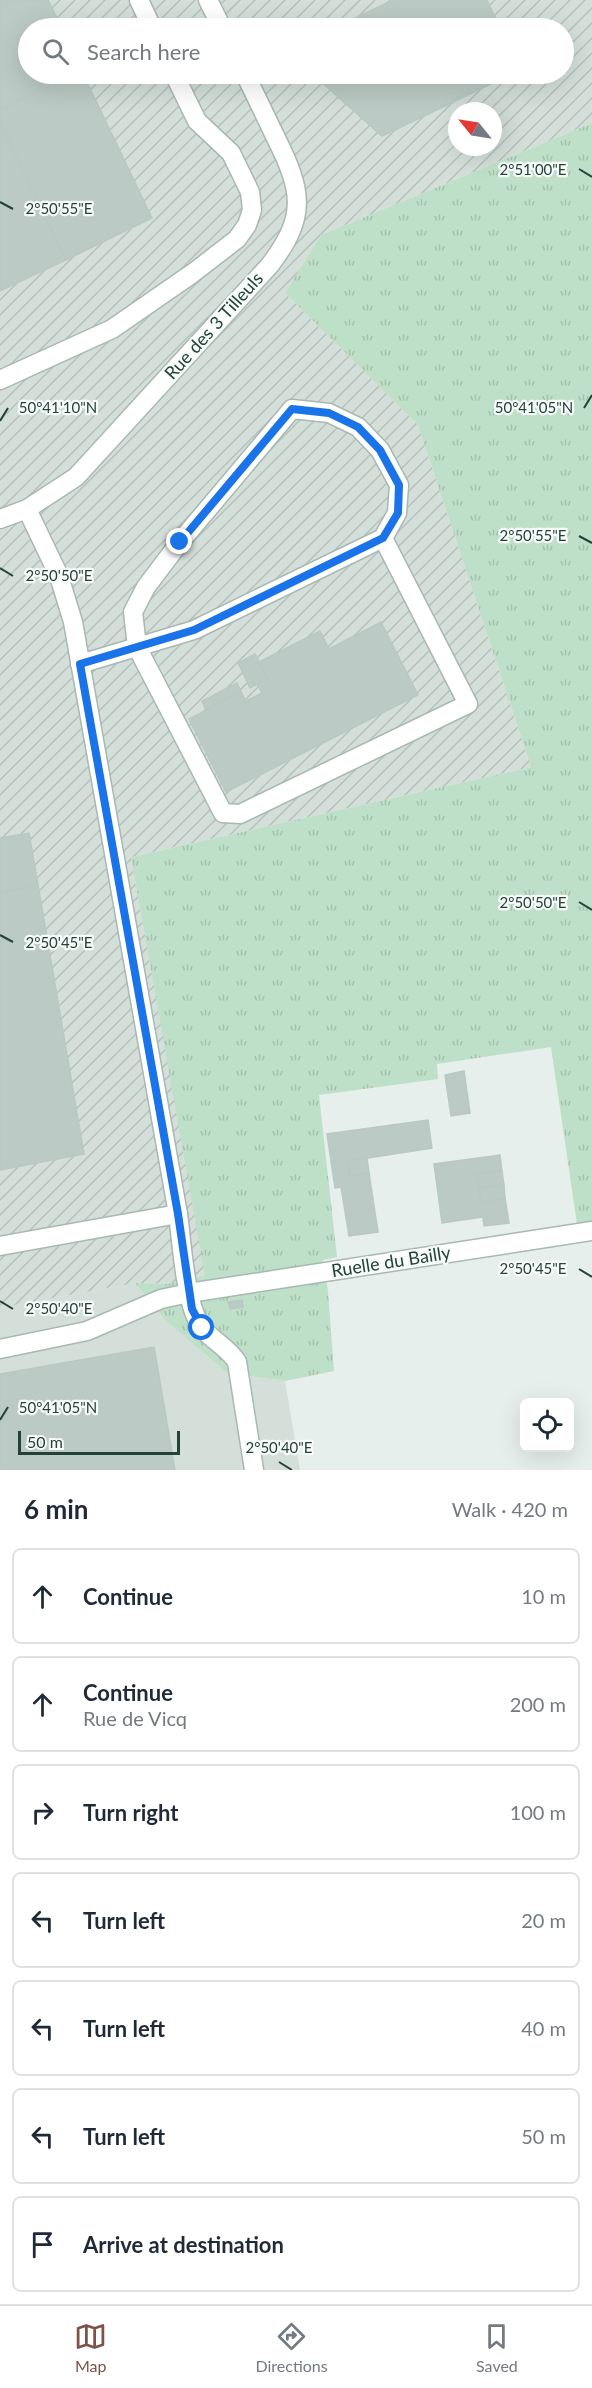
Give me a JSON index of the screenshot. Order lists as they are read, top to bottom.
{
  "streets": {
    "street": ["Rue des 3 Tilleuls", "Ruelle du Bailly"]
  },
  "scale_bar": "50 m",
  "north": "top left",
  "page": {
    "search": "Search here",
    "scale": "50 m",
    "heading": ["6 min", "Walk · 420 m"],
    "list": [
      ["Continue", "10 m"],
      ["Continue", "Rue de Vicq", "200 m"],
      ["Turn right", "100 m"],
      ["Turn left", "20 m"],
      ["Turn left", "40 m"],
      ["Turn left", "50 m"],
      "Arrive at destination"
    ],
    "nav": ["Map", "Directions", "Saved"]
  },
  "coordinates": [
    "2°51'00\"E",
    "2°50'55\"E",
    "50°41'05\"N",
    "50°41'10\"N",
    "2°50'50\"E",
    "2°50'45\"E",
    "2°50'40\"E"
  ]
}
